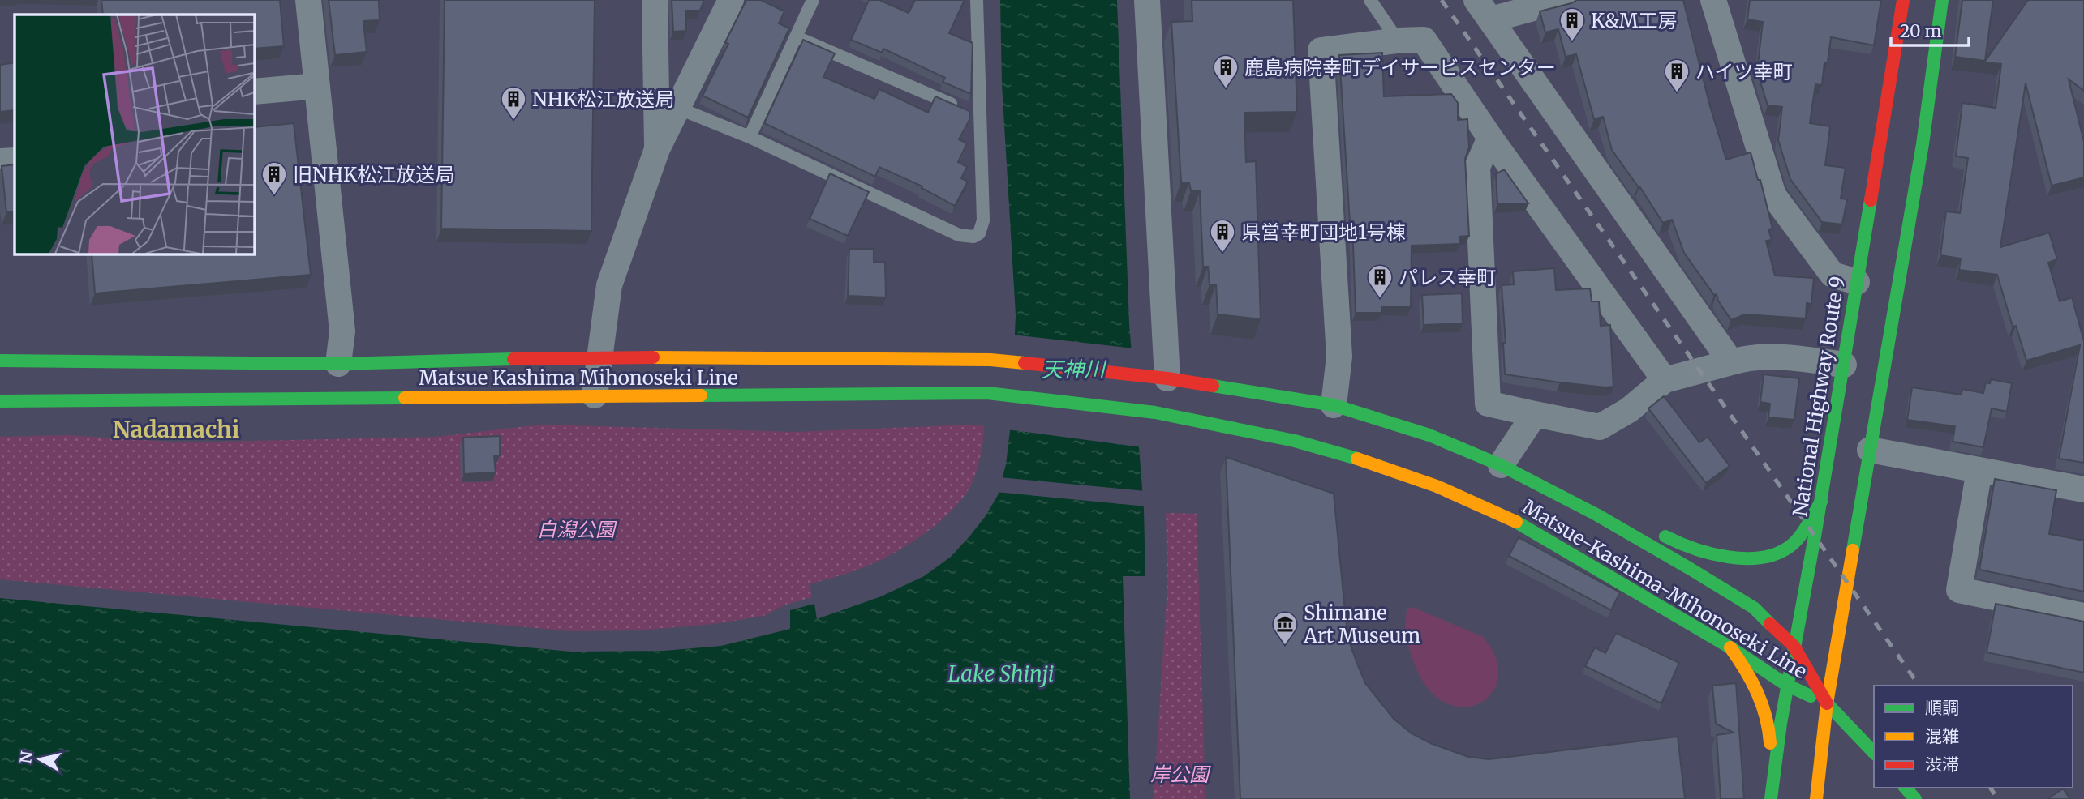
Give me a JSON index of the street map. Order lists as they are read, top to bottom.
{
  "streets": {
    "main road": ["Matsue Kashima Mihonoseki Line", "National Highway Route 9", "Matsue-Kashima-Mihonoseki Line"]
  },
  "crossings": [
    ["Matsue Kashima Mihonoseki Line", "Matsue-Kashima-Mihonoseki Line"],
    ["National Highway Route 9", "Matsue-Kashima-Mihonoseki Line"]
  ],
  "districts": ["Nadamachi"],
  "water": ["天神川", "Lake Shinji"],
  "parks": ["白潟公園", "岸公園"],
  "places": {
    "building": [
      "K&M工房",
      "鹿島病院幸町デイサービスセンター",
      "ハイツ幸町",
      "NHK松江放送局",
      "旧NHK松江放送局",
      "県営幸町団地1号棟",
      "パレス幸町"
    ],
    "museum": ["Shimane Art Museum"]
  },
  "legend": ["順調", "混雑", "渋滞"],
  "scale_bar": "20 m",
  "north": "left"
}
